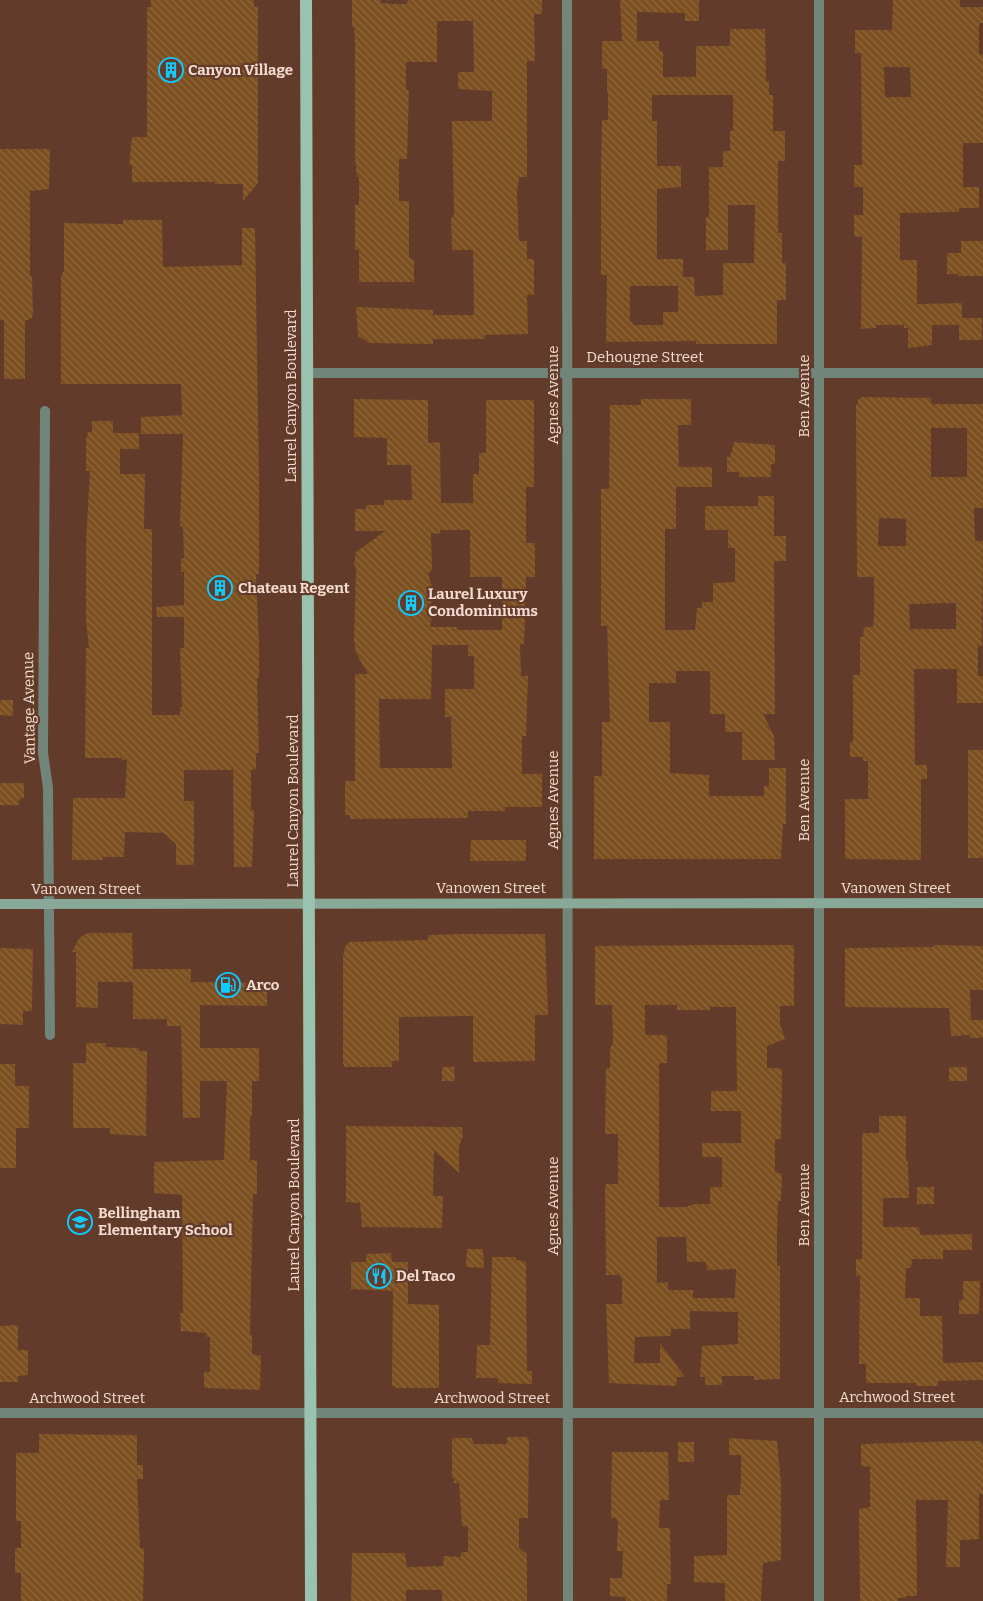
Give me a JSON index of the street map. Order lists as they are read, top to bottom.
{
  "streets": {
    "main road": ["Laurel Canyon Boulevard", "Vanowen Street"],
    "street": [
      "Dehougne Street",
      "Agnes Avenue",
      "Ben Avenue",
      "Vantage Avenue",
      "Archwood Street"
    ]
  },
  "crossings": [
    ["Dehougne Street", "Agnes Avenue"],
    ["Dehougne Street", "Laurel Canyon Boulevard"],
    ["Dehougne Street", "Ben Avenue"],
    ["Agnes Avenue", "Vanowen Street"],
    ["Agnes Avenue", "Archwood Street"],
    ["Laurel Canyon Boulevard", "Vanowen Street"],
    ["Laurel Canyon Boulevard", "Archwood Street"],
    ["Ben Avenue", "Vanowen Street"],
    ["Ben Avenue", "Archwood Street"],
    ["Vantage Avenue", "Vanowen Street"]
  ],
  "places": {
    "building": ["Canyon Village", "Chateau Regent", "Laurel Luxury Condominiums"],
    "fuel station": ["Arco"],
    "school or university": ["Bellingham Elementary School"],
    "restaurant": ["Del Taco"]
  }
}
